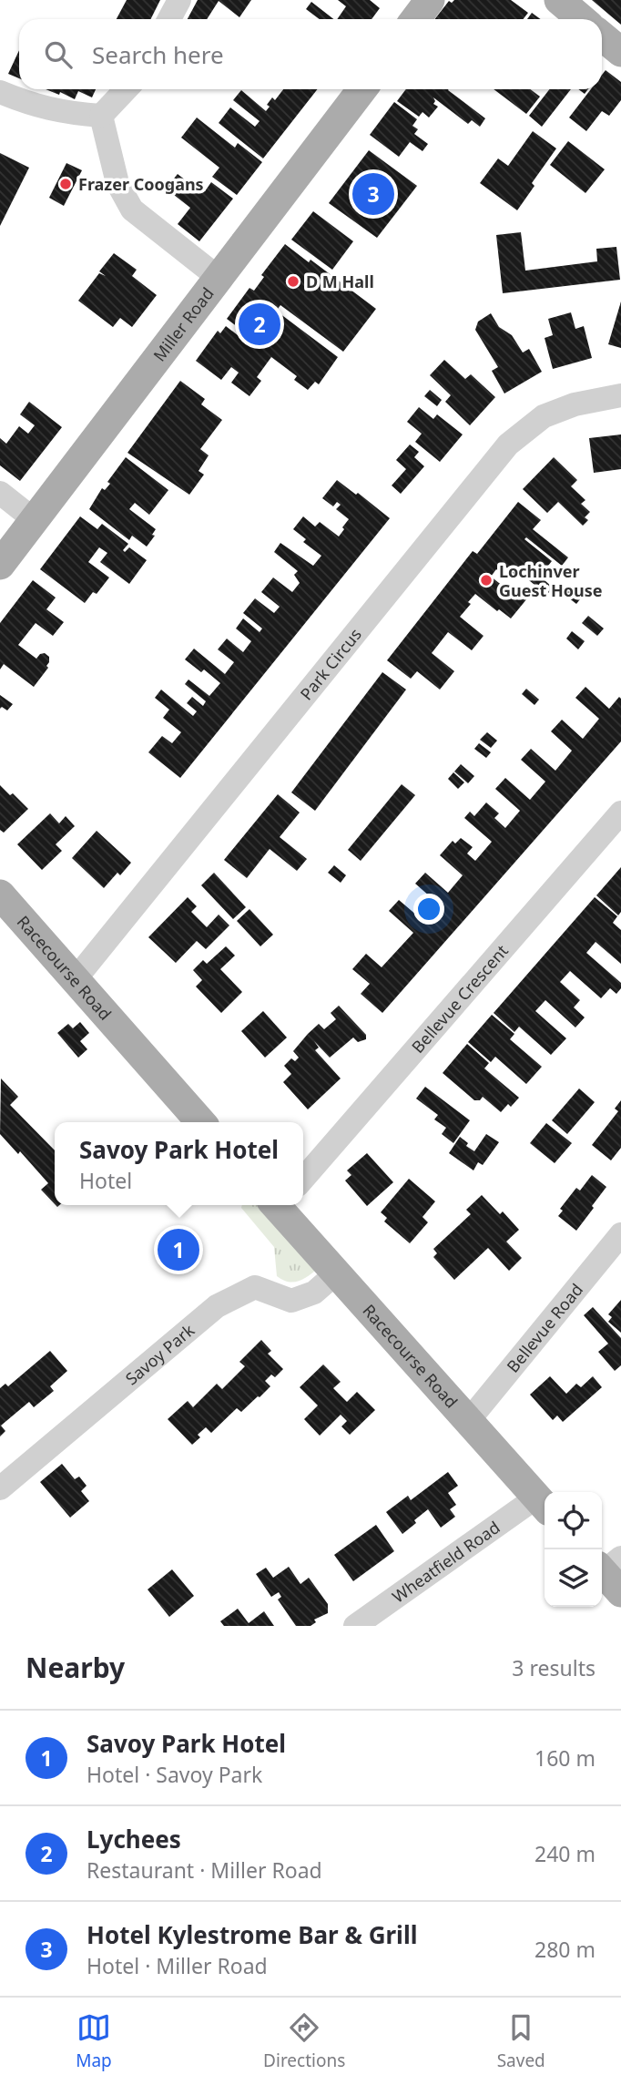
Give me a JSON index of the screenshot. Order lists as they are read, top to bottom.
{
  "streets": {
    "main road": ["Miller Road", "Racecourse Road"],
    "street": [
      "Park Circus",
      "Bellevue Crescent",
      "Bellevue Road",
      "Savoy Park",
      "Wheatfield Road"
    ]
  },
  "crossings": [
    ["Park Circus", "Racecourse Road"],
    ["Racecourse Road", "Bellevue Road"],
    ["Racecourse Road", "Savoy Park"],
    ["Racecourse Road", "Wheatfield Road"]
  ],
  "places": ["Frazer Coogans", "D M Hall", "Lochinver Guest House"],
  "page": {
    "search": "Search here",
    "pins": ["3", "2", "1"],
    "popup": ["Savoy Park Hotel", "Hotel"],
    "heading": ["Nearby", "3 results"],
    "list": [
      {
        "mark": "1",
        "name": "Savoy Park Hotel",
        "note": "Hotel · Savoy Park",
        "value": "160 m"
      },
      {
        "mark": "2",
        "name": "Lychees",
        "note": "Restaurant · Miller Road",
        "value": "240 m"
      },
      {
        "mark": "3",
        "name": "Hotel Kylestrome Bar & Grill",
        "note": "Hotel · Miller Road",
        "value": "280 m"
      }
    ],
    "nav": ["Map", "Directions", "Saved"]
  }
}
